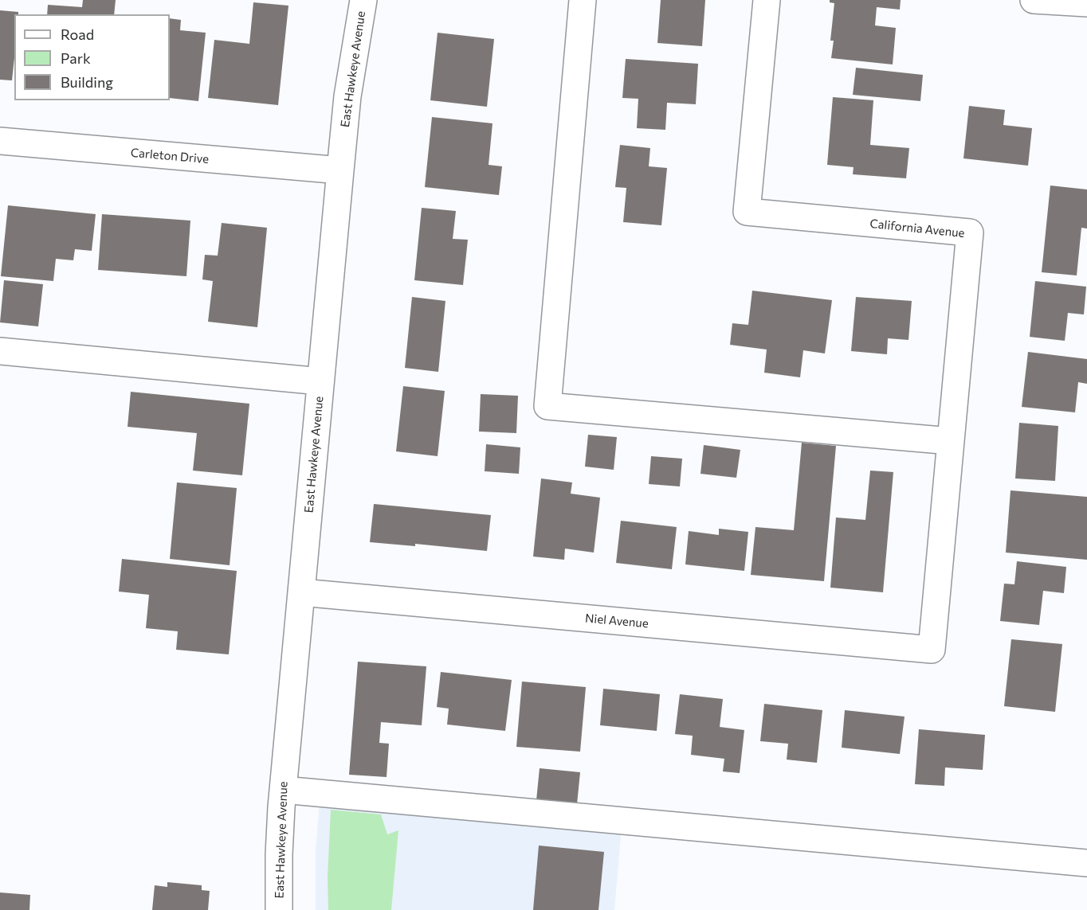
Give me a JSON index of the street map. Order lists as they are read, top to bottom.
{
  "streets": {
    "street": [
      "East Hawkeye Avenue",
      "Carleton Drive",
      "California Avenue",
      "Niel Avenue"
    ]
  },
  "crossings": [
    ["East Hawkeye Avenue", "Carleton Drive"],
    ["East Hawkeye Avenue", "Niel Avenue"],
    ["California Avenue", "Niel Avenue"]
  ],
  "legend": ["Road", "Park", "Building"]
}
